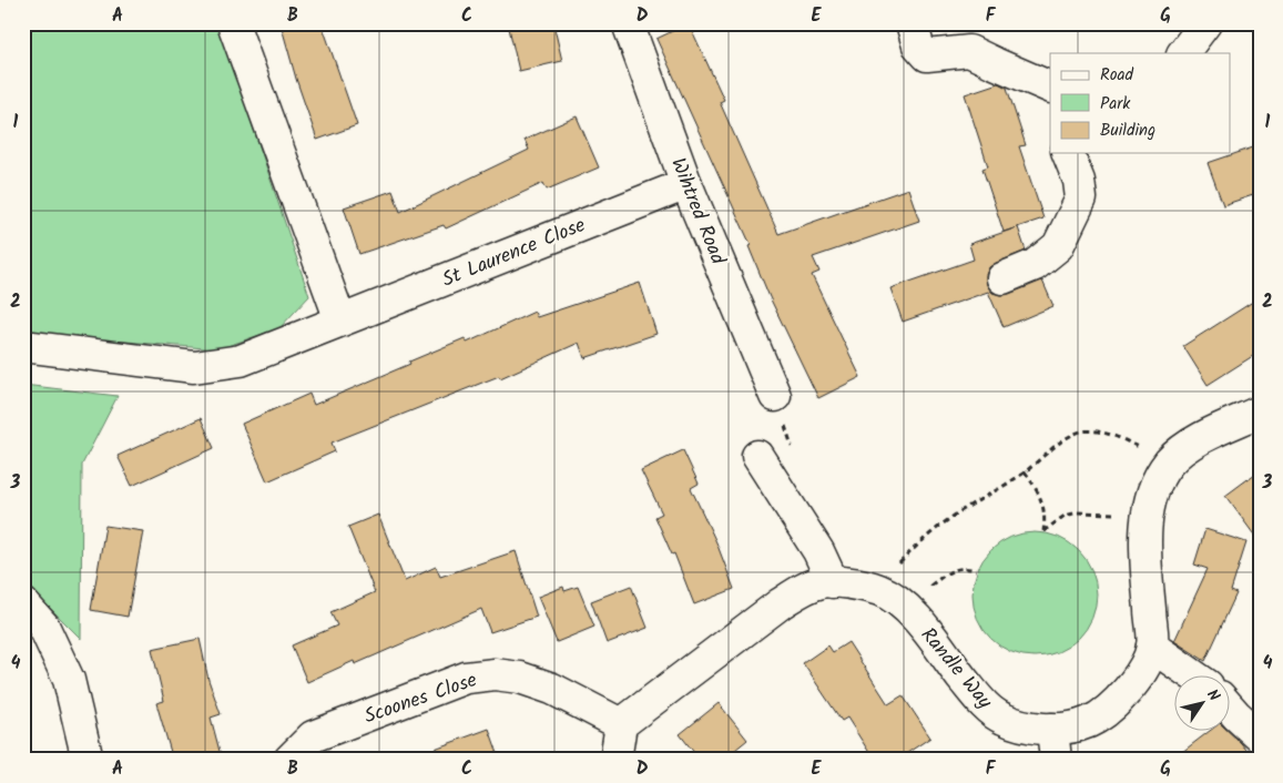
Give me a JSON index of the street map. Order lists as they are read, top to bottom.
{
  "streets": {
    "street": [
      "Wihtred Road",
      "St Laurence Close",
      "Randle Way",
      "Scoones Close"
    ]
  },
  "crossings": [
    ["Wihtred Road", "St Laurence Close"]
  ],
  "legend": ["Road", "Park", "Building"],
  "north": "top right",
  "grid": {
    "columns": [
      "A",
      "B",
      "C",
      "D",
      "E",
      "F",
      "G"
    ],
    "rows": [
      "1",
      "2",
      "3",
      "4"
    ]
  }
}
